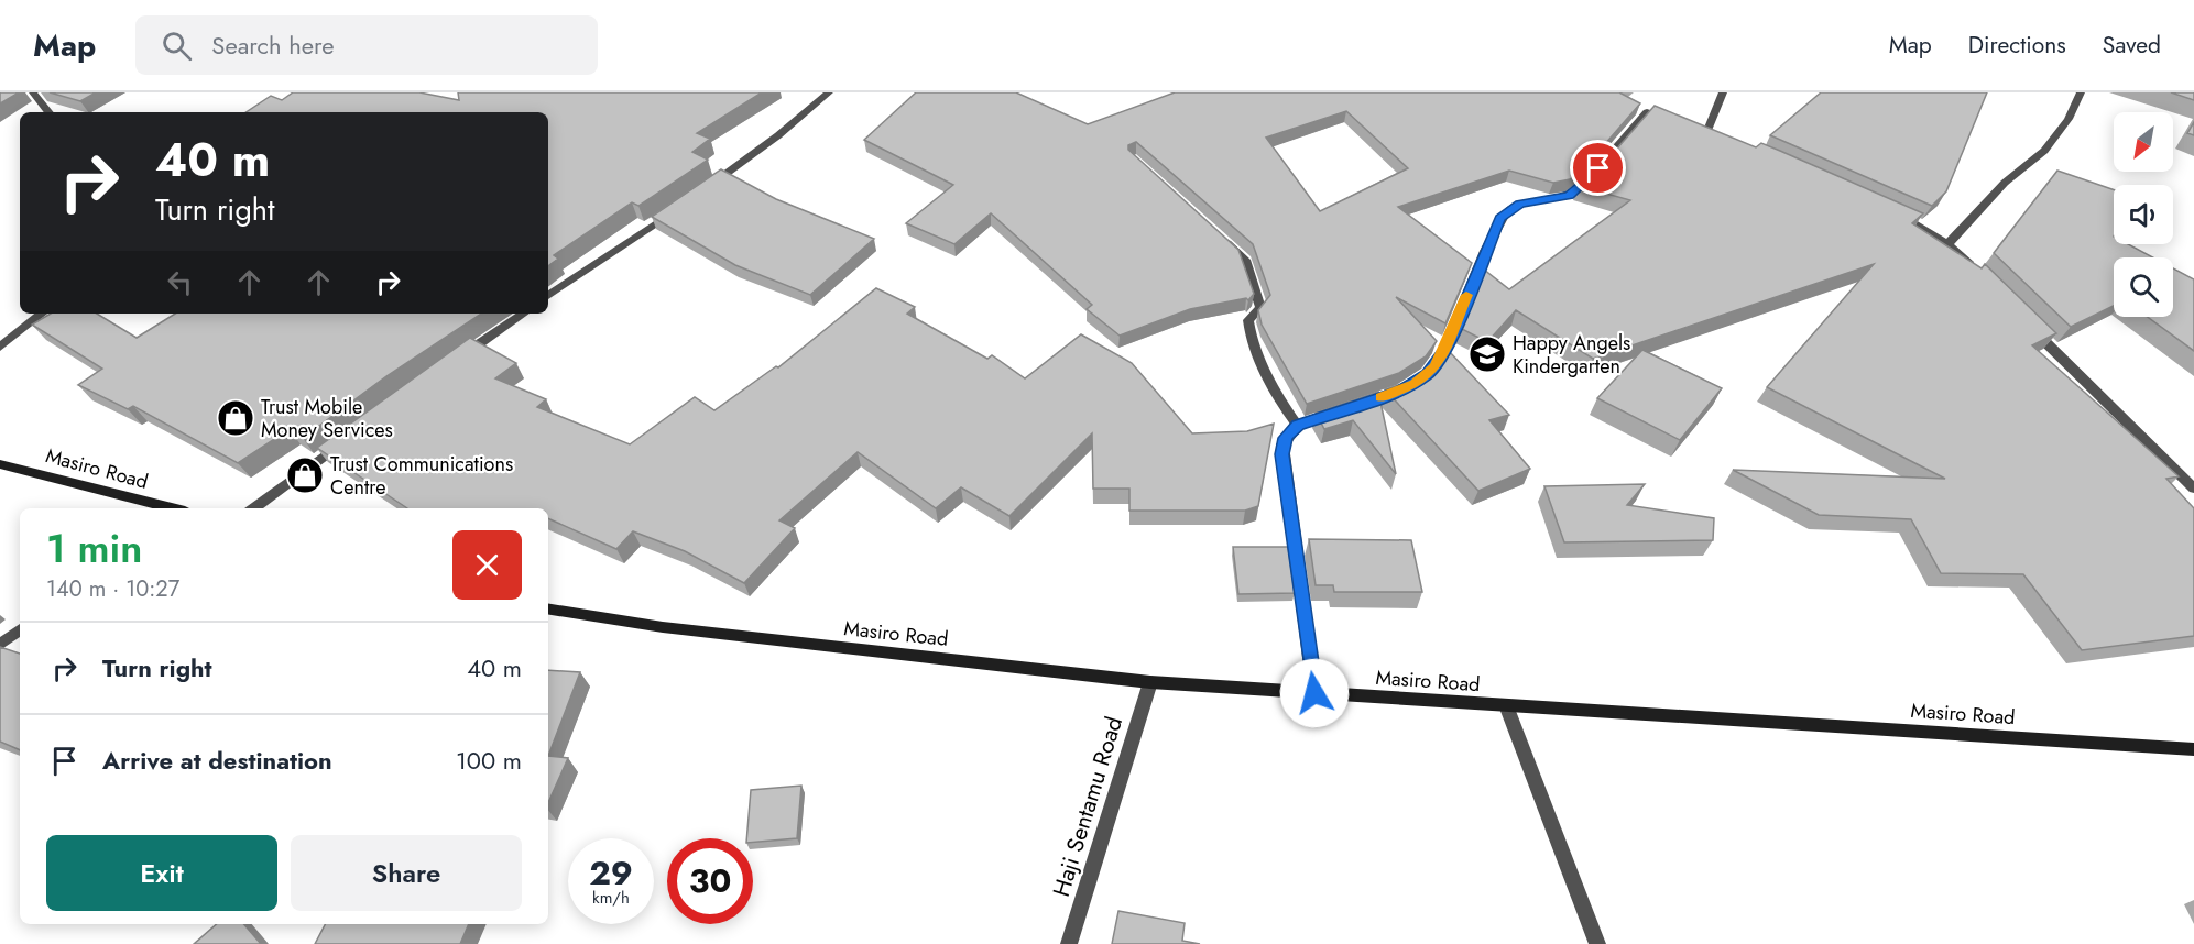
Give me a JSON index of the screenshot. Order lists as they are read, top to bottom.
{
  "streets": {
    "main road": ["Masiro Road"],
    "street": ["Haji Sentamu Road"]
  },
  "crossings": [
    ["Masiro Road", "Haji Sentamu Road"]
  ],
  "places": {
    "school or university": ["Happy Angels Kindergarten"],
    "shop": ["Trust Mobile Money Services", "Trust Communications Centre"]
  },
  "north": "bottom left",
  "page": {
    "header": "Map",
    "search": "Search here",
    "nav": ["Map", "Directions", "Saved"],
    "turn": ["40 m", "Turn right"],
    "heading": ["1 min", "140 m · 10:27"],
    "list": [
      {
        "name": "Turn right",
        "value": "40 m"
      },
      {
        "name": "Arrive at destination",
        "value": "100 m"
      }
    ],
    "buttons": ["Exit", "Share"],
    "speed": "29 km/h",
    "limit": "30"
  }
}
